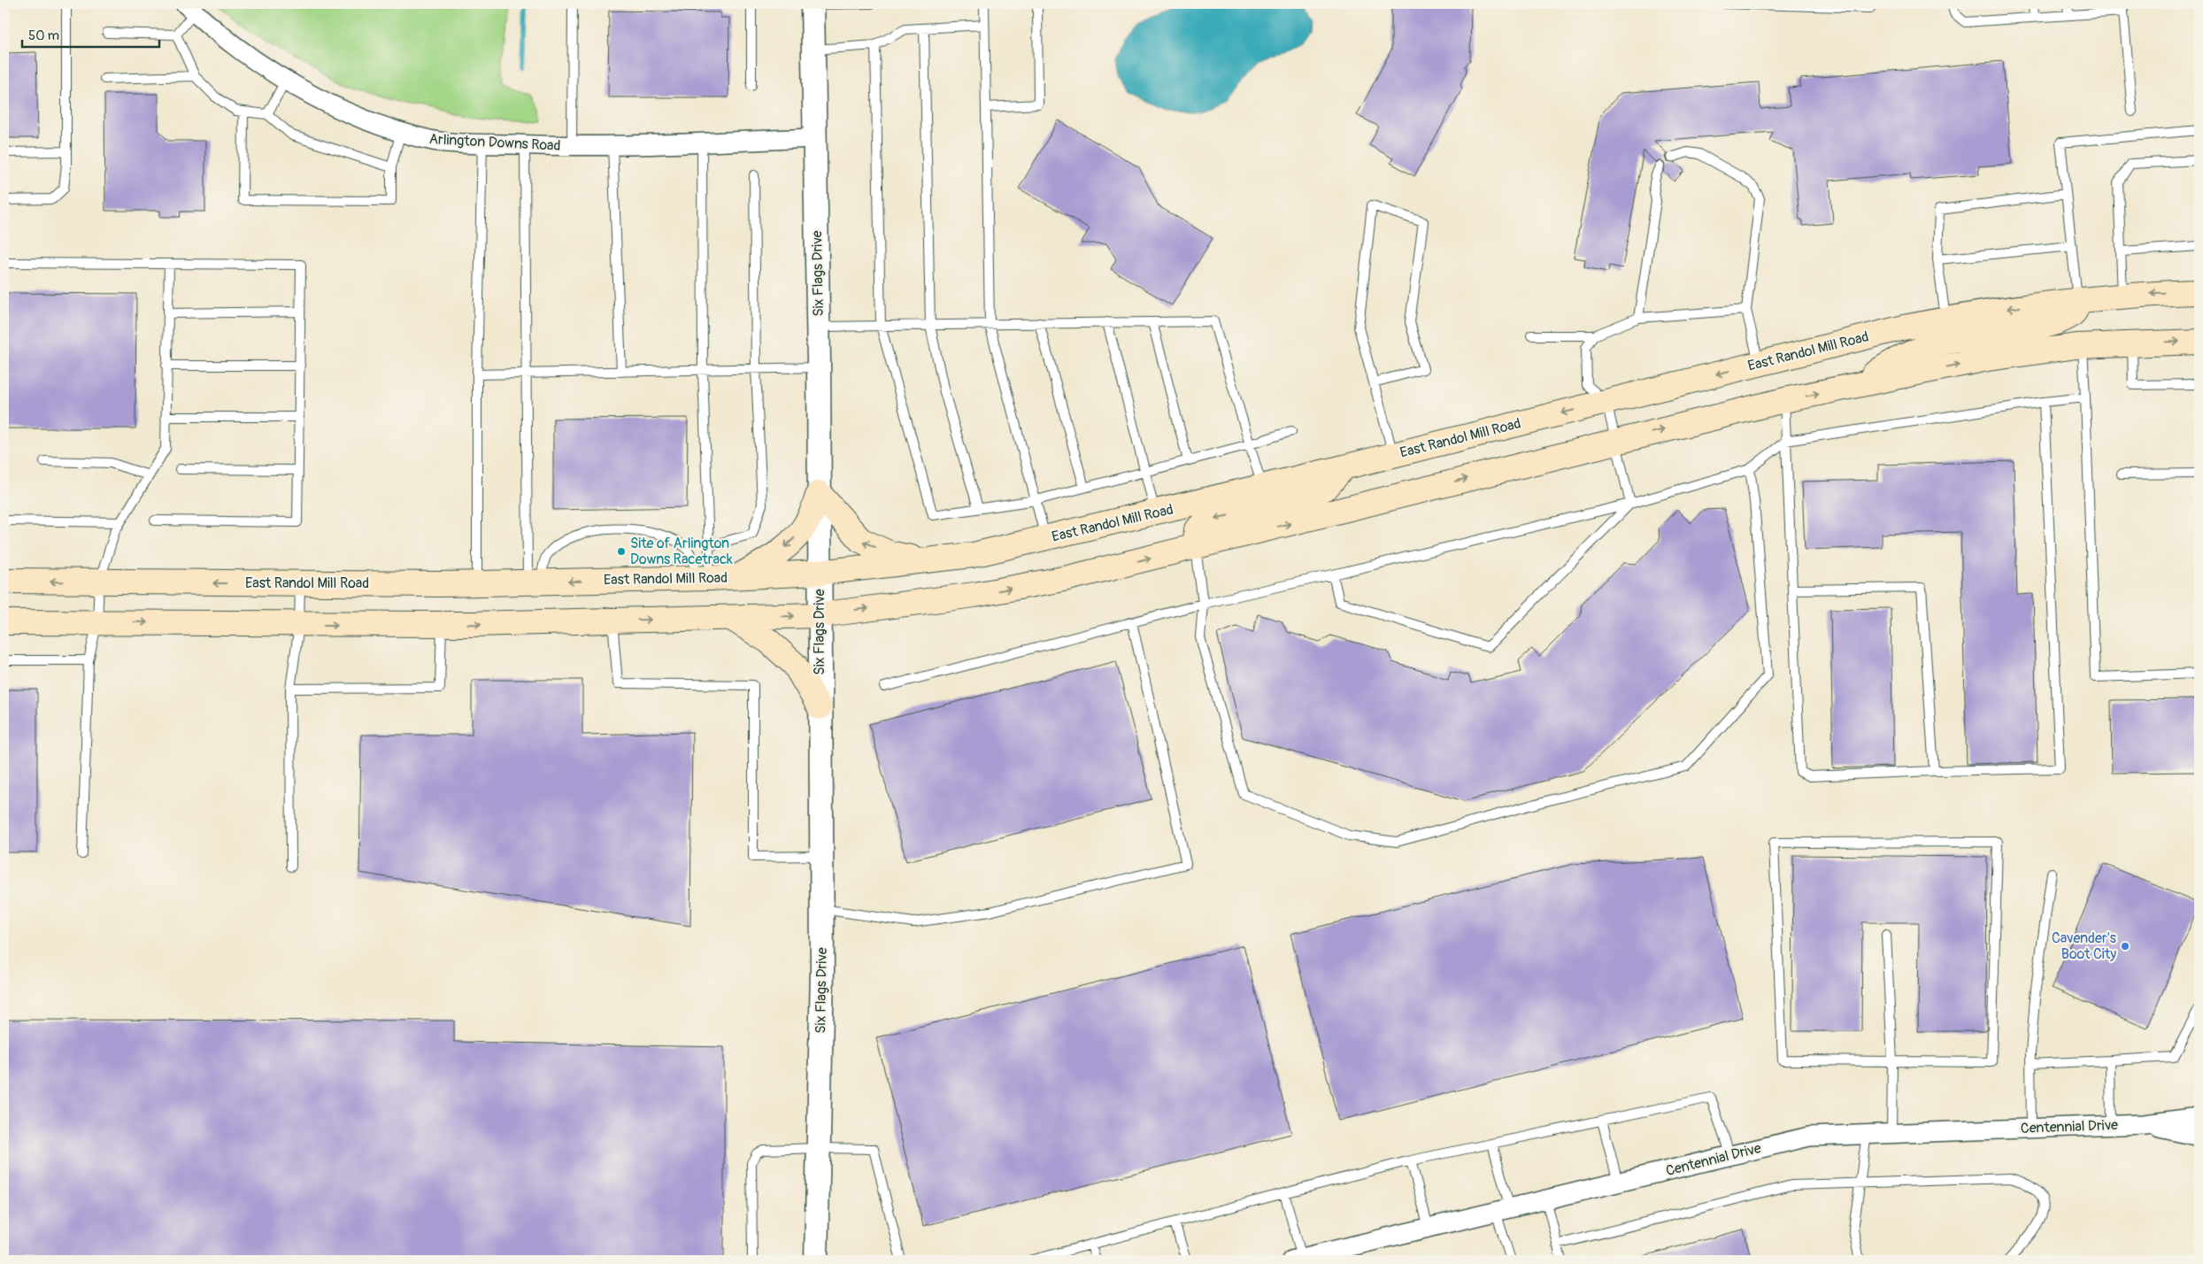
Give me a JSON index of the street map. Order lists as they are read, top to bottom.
{
  "streets": {
    "main road": ["East Randol Mill Road"],
    "street": ["Arlington Downs Road", "Six Flags Drive", "Centennial Drive"]
  },
  "crossings": [
    ["Arlington Downs Road", "Six Flags Drive"],
    ["Six Flags Drive", "East Randol Mill Road"]
  ],
  "places": ["Site of Arlington Downs Racetrack", "Cavender's Boot City"],
  "scale_bar": "50 m"
}
